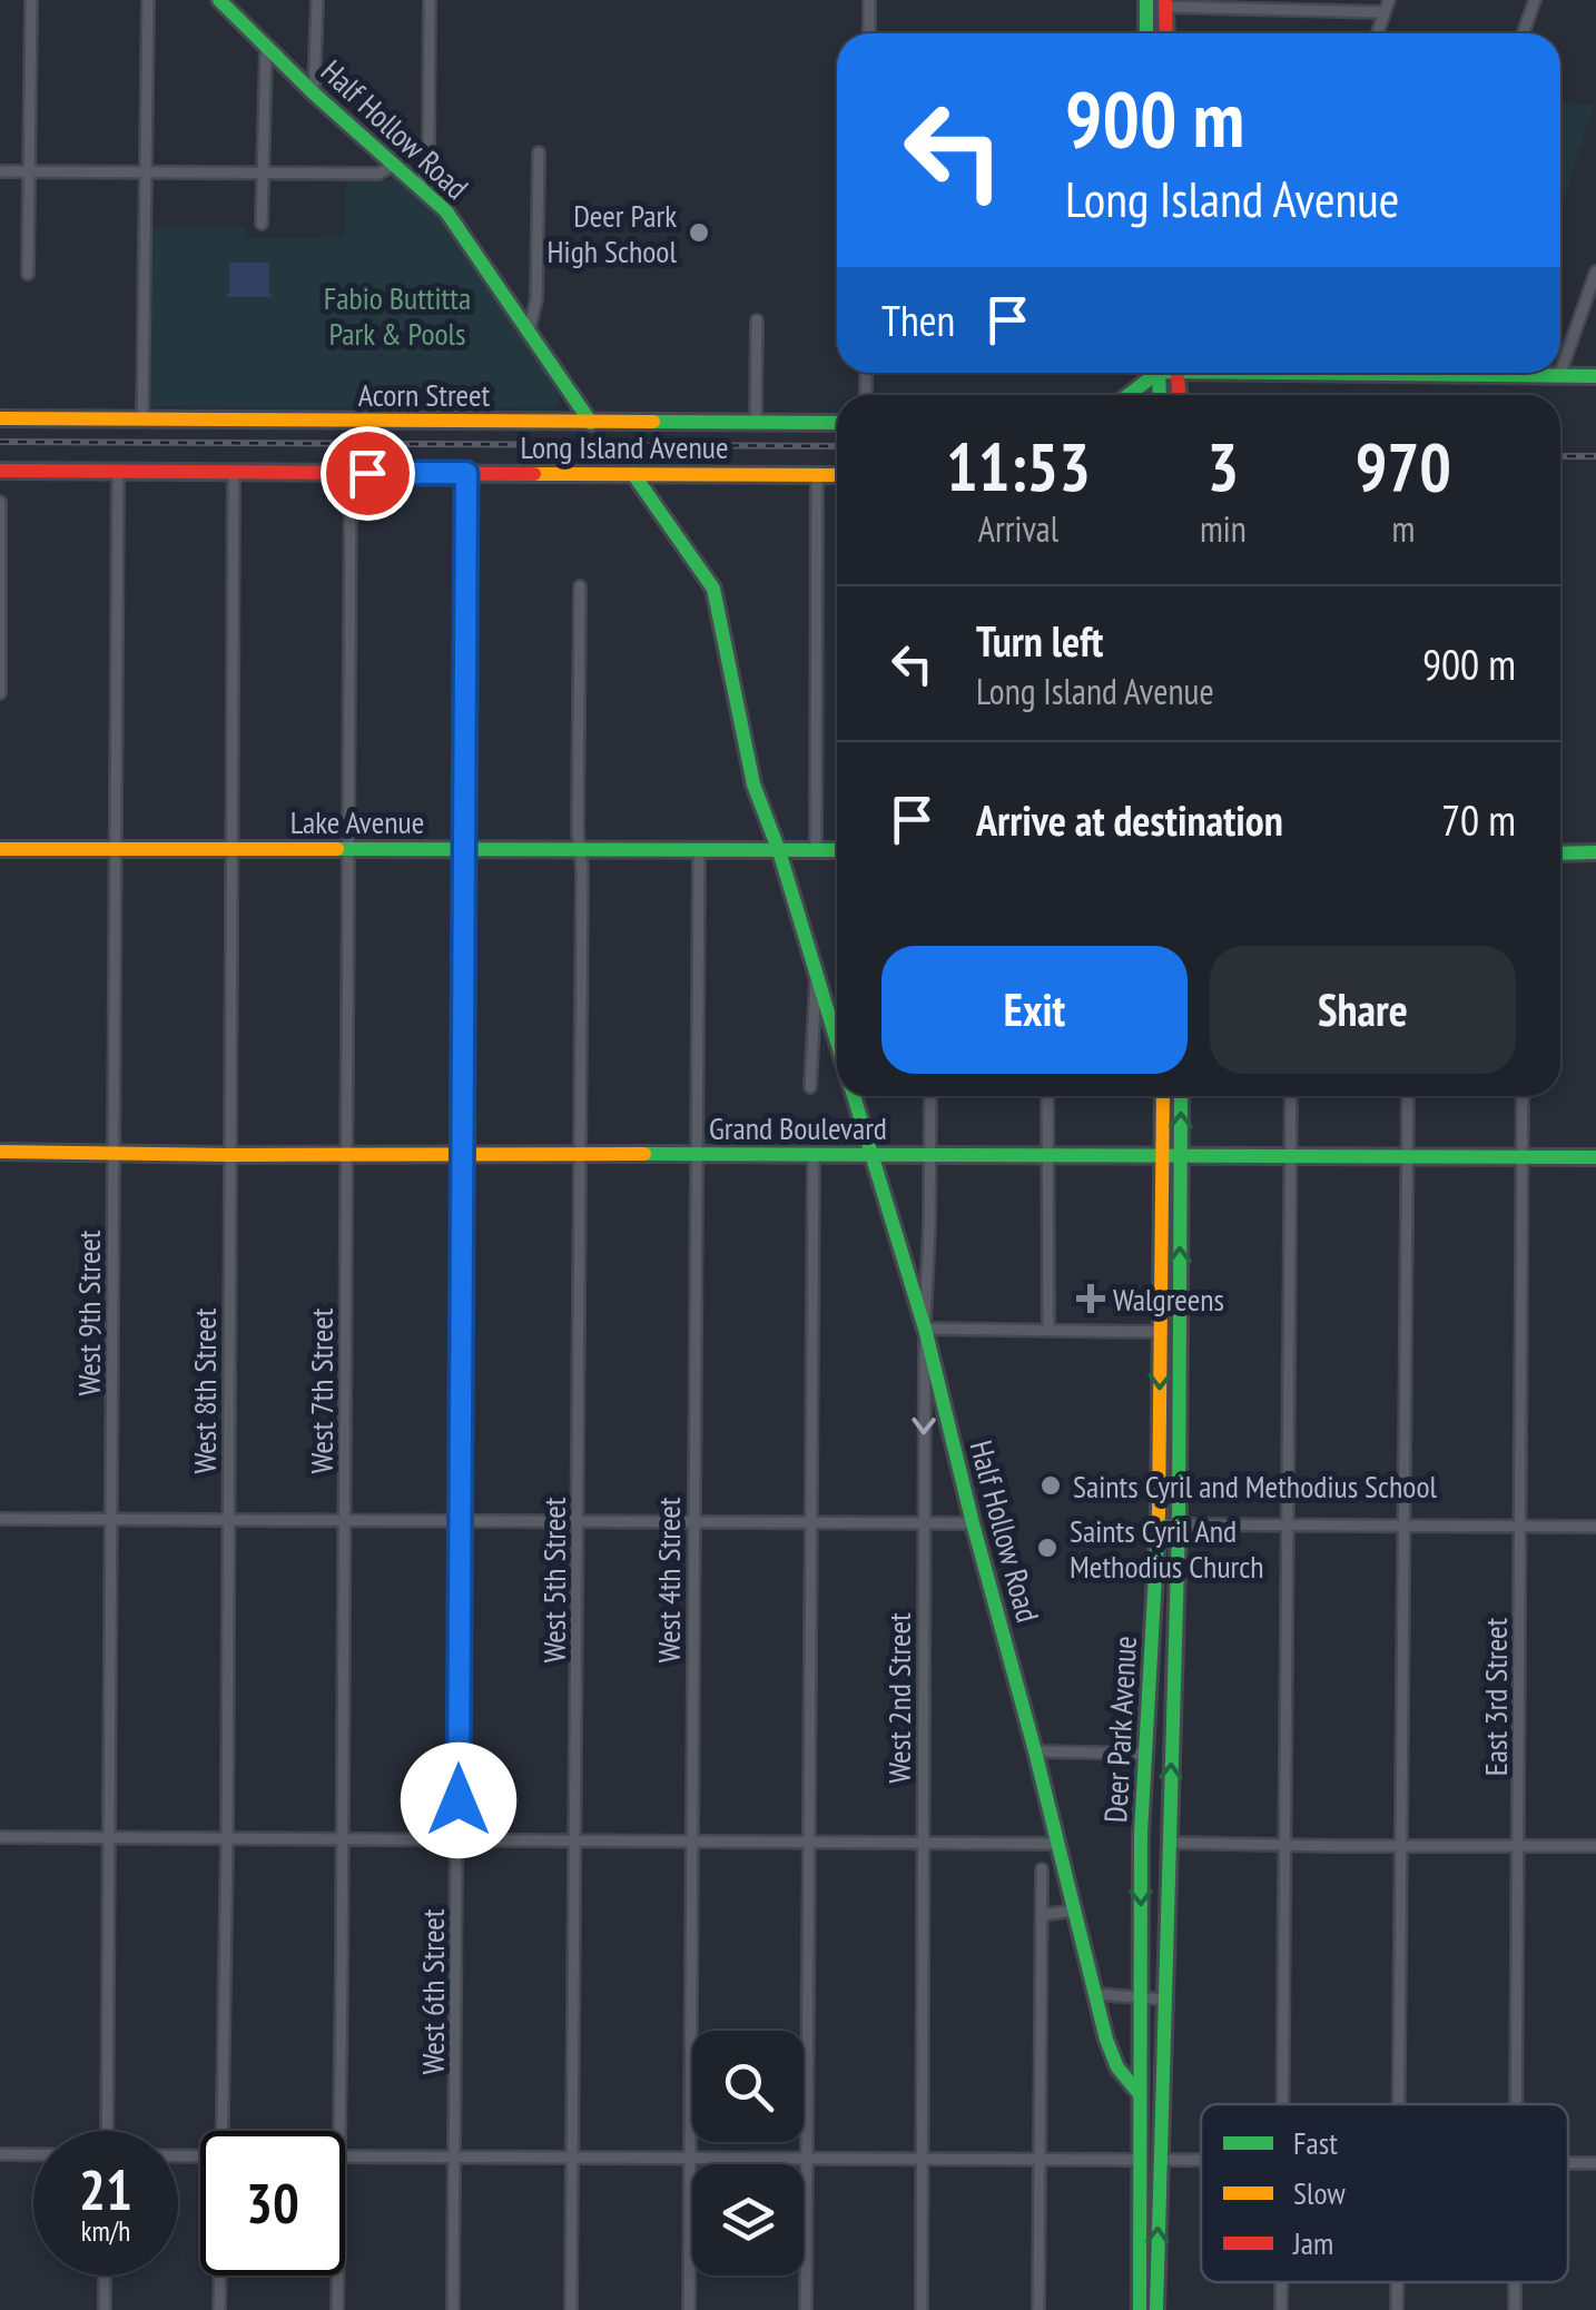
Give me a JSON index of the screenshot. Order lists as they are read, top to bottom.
{
  "streets": {
    "street": [
      "Half Hollow Road",
      "Acorn Street",
      "Long Island Avenue",
      "Lake Avenue",
      "Grand Boulevard",
      "West 9th Street",
      "West 8th Street",
      "West 7th Street",
      "West 5th Street",
      "West 4th Street",
      "East 3rd Street",
      "West 2nd Street",
      "Deer Park Avenue",
      "West 6th Street"
    ]
  },
  "crossings": [
    ["Half Hollow Road", "Acorn Street"],
    ["Half Hollow Road", "Long Island Avenue"],
    ["Half Hollow Road", "Lake Avenue"],
    ["Half Hollow Road", "Grand Boulevard"],
    ["Half Hollow Road", "West 2nd Street"],
    ["Half Hollow Road", "Deer Park Avenue"],
    ["Long Island Avenue", "West 9th Street"],
    ["Long Island Avenue", "West 8th Street"],
    ["Long Island Avenue", "West 7th Street"],
    ["Long Island Avenue", "West 6th Street"],
    ["Lake Avenue", "West 9th Street"],
    ["Lake Avenue", "West 8th Street"],
    ["Lake Avenue", "West 7th Street"],
    ["Lake Avenue", "West 5th Street"],
    ["Lake Avenue", "West 4th Street"],
    ["Lake Avenue", "West 6th Street"],
    ["Grand Boulevard", "West 9th Street"],
    ["Grand Boulevard", "West 8th Street"],
    ["Grand Boulevard", "West 7th Street"],
    ["Grand Boulevard", "West 5th Street"],
    ["Grand Boulevard", "West 4th Street"],
    ["Grand Boulevard", "East 3rd Street"],
    ["Grand Boulevard", "West 2nd Street"],
    ["Grand Boulevard", "Deer Park Avenue"],
    ["Grand Boulevard", "West 6th Street"]
  ],
  "parks": ["Fabio Buttitta Park & Pools"],
  "places": {
    "other": ["Deer Park High School", "Saints Cyril and Methodius School", "Saints Cyril And Methodius Church"],
    "health": ["Walgreens"]
  },
  "legend": ["Fast", "Slow", "Jam"],
  "page": {
    "turn": ["900 m", "Long Island Avenue"],
    "then": "Then",
    "eta": [
      "11:53",
      "Arrival",
      "3",
      "min",
      "970",
      "m"
    ],
    "list": [
      {
        "name": "Turn left",
        "note": "Long Island Avenue",
        "value": "900 m"
      },
      {
        "name": "Arrive at destination",
        "value": "70 m"
      }
    ],
    "buttons": ["Exit", "Share"],
    "speed": "21 km/h",
    "limit": "30"
  }
}
